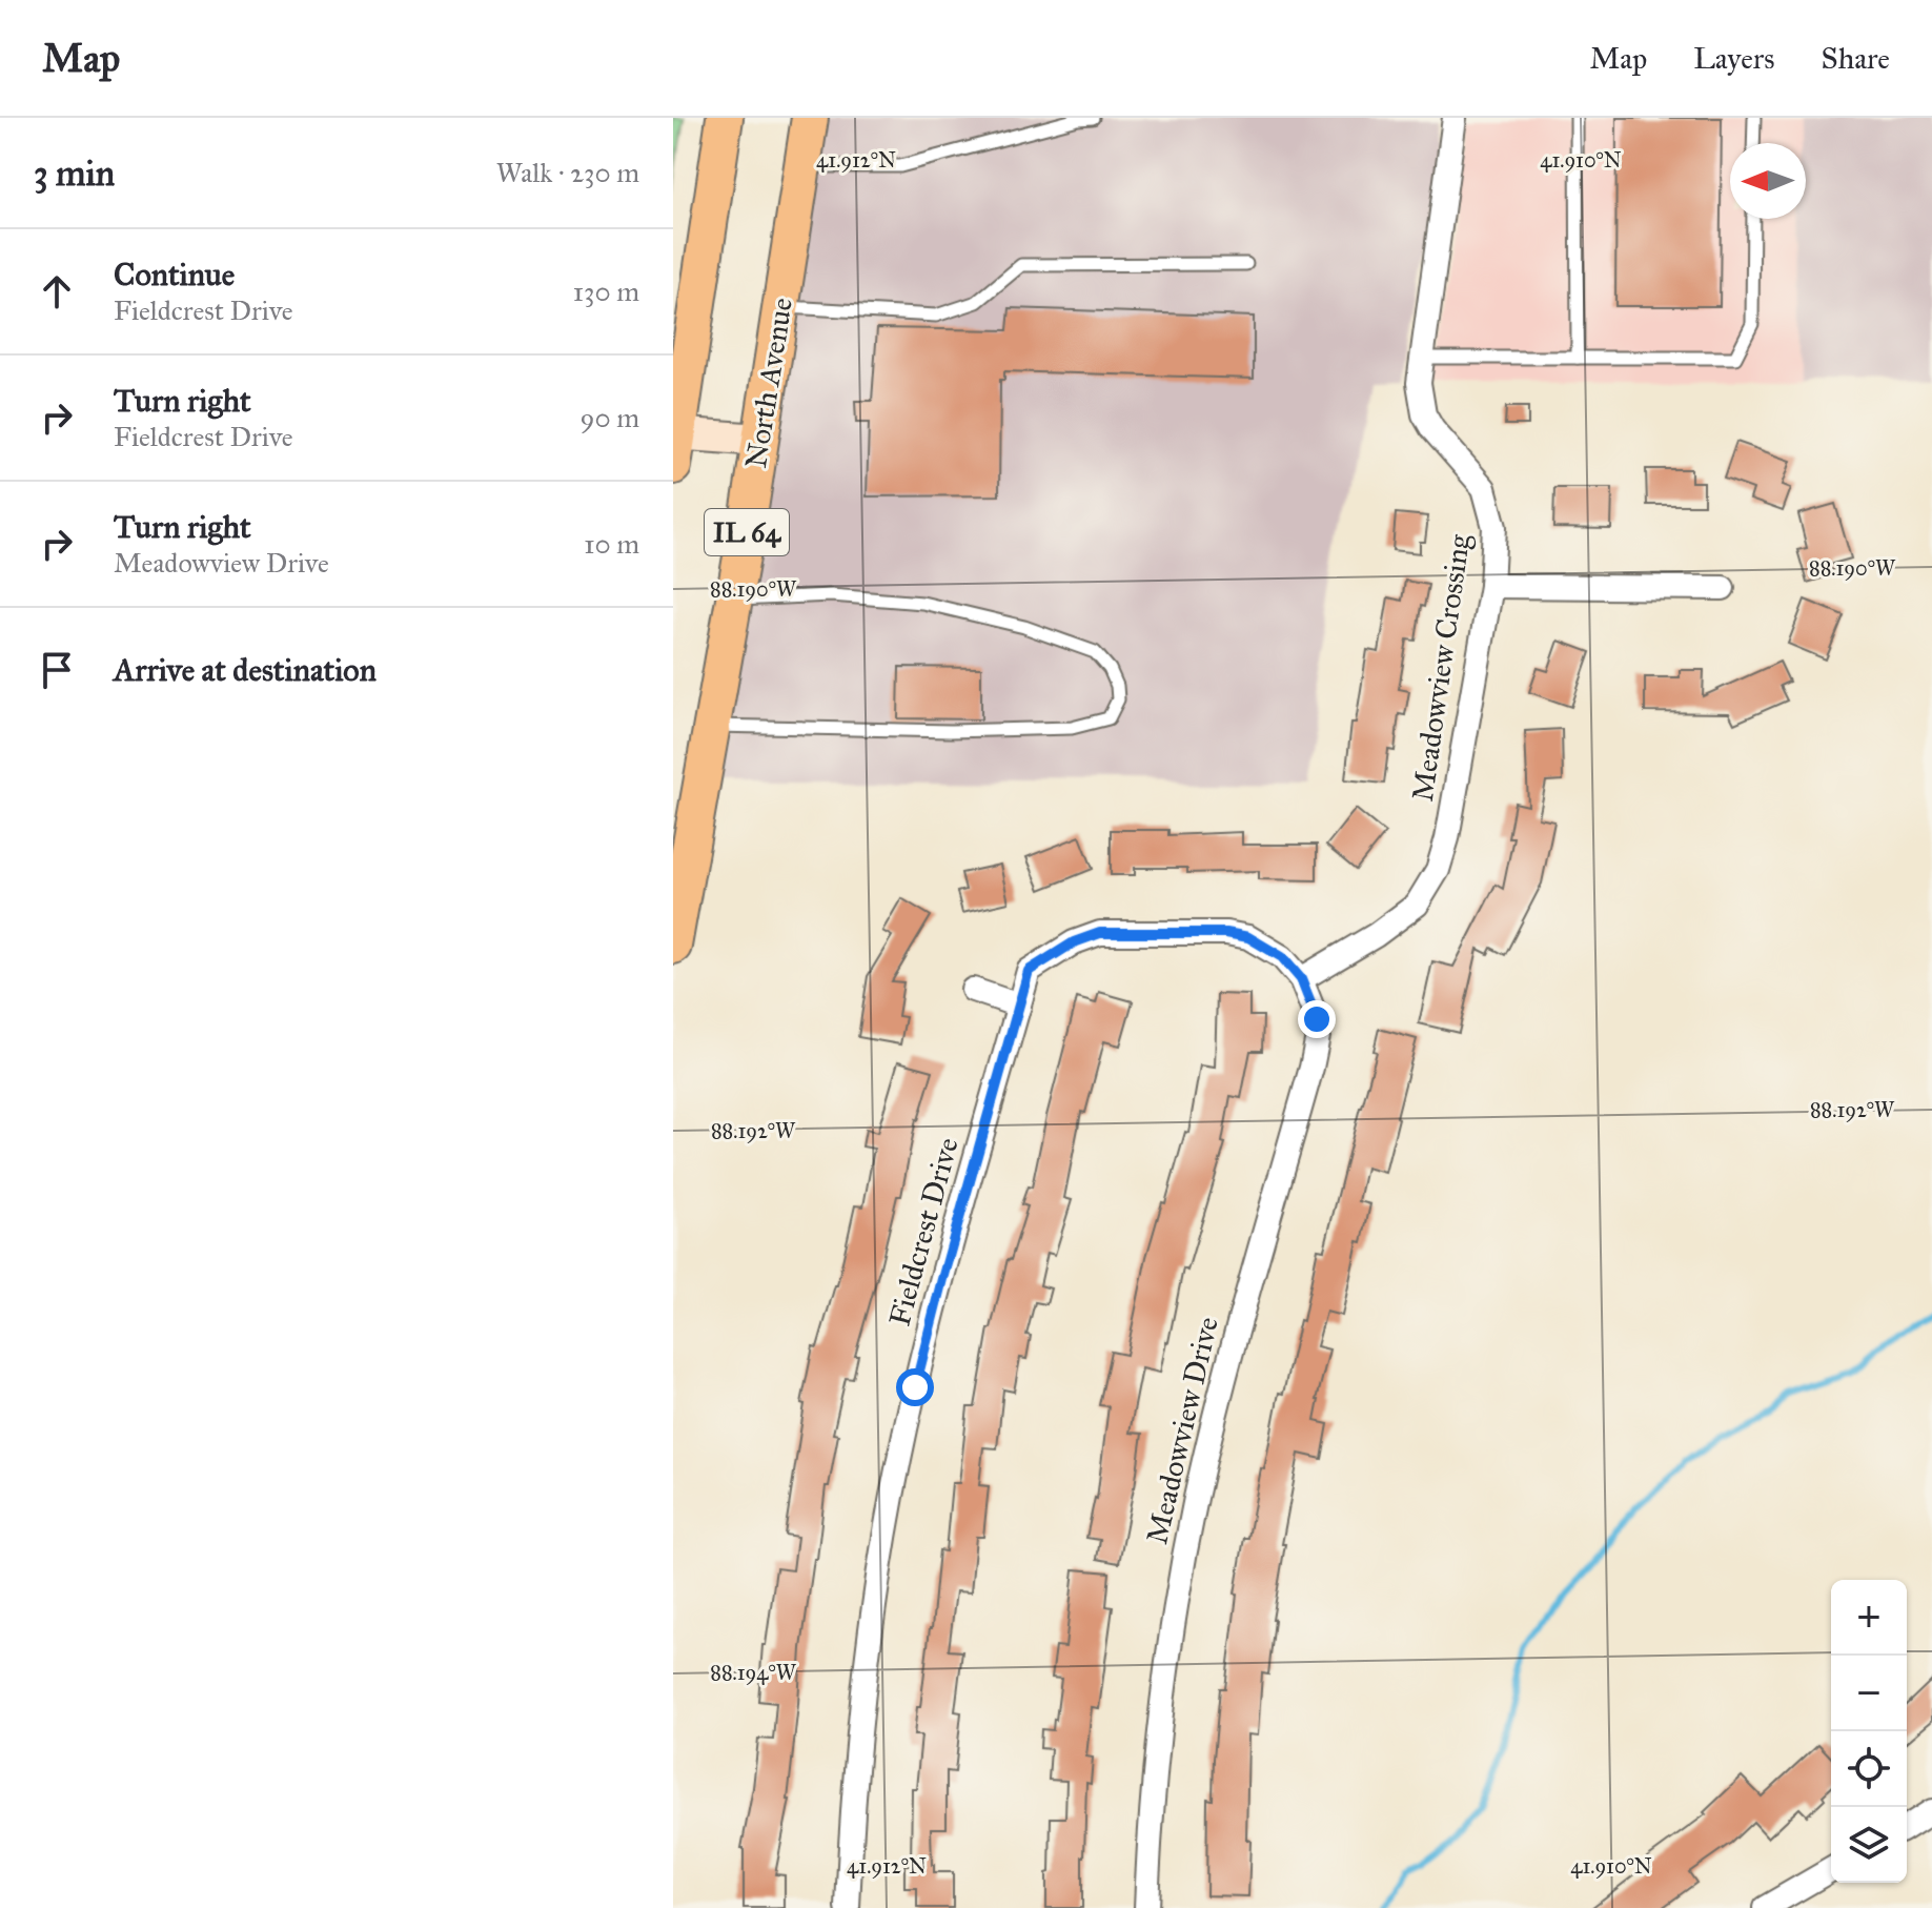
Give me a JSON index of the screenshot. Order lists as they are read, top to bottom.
{
  "streets": {
    "main road": ["North Avenue", "IL 64"],
    "street": ["Meadowview Crossing", "Fieldcrest Drive", "Meadowview Drive"]
  },
  "crossings": [
    ["Meadowview Crossing", "Fieldcrest Drive"],
    ["Meadowview Crossing", "Meadowview Drive"],
    ["Fieldcrest Drive", "Meadowview Drive"]
  ],
  "north": "left",
  "page": {
    "header": "Map",
    "nav": ["Map", "Layers", "Share"],
    "heading": ["3 min", "Walk · 230 m"],
    "list": [
      ["Continue", "Fieldcrest Drive", "130 m"],
      ["Turn right", "Fieldcrest Drive", "90 m"],
      ["Turn right", "Meadowview Drive", "10 m"],
      "Arrive at destination"
    ],
    "map_buttons": ["+", "−"]
  },
  "coordinates": [
    "41.912°N",
    "41.910°N",
    "88.190°W",
    "88.192°W",
    "88.194°W"
  ]
}
